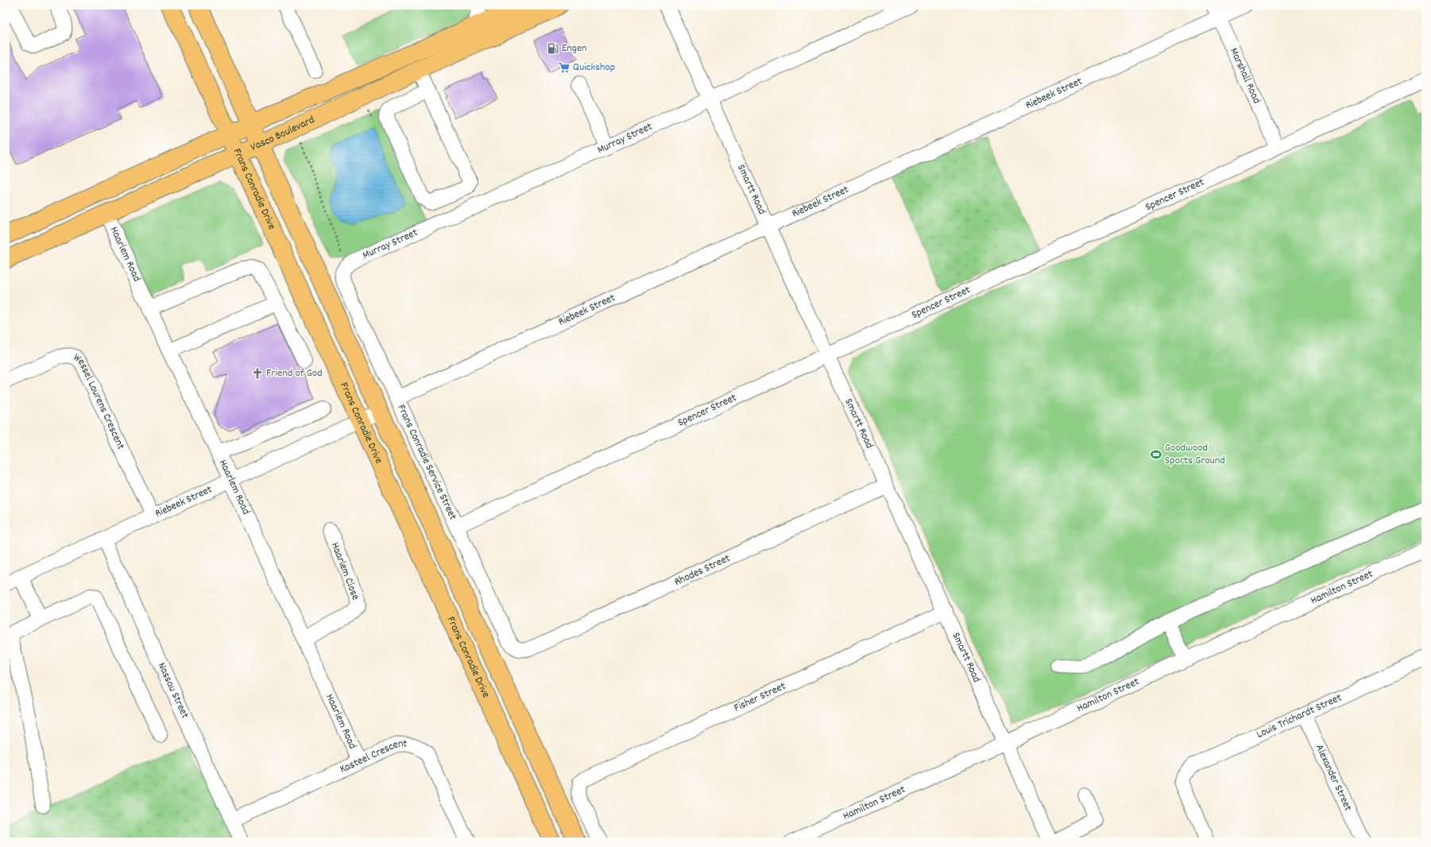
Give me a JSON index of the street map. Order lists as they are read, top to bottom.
{
  "streets": {
    "main road": ["Vasco Boulevard", "Frans Conradie Drive"],
    "street": [
      "Marshall Road",
      "Riebeek Street",
      "Murray Street",
      "Smartt Road",
      "Spencer Street",
      "Haarlem Road",
      "Wessel Lourens Crescent",
      "Frans Conradie Service Street",
      "Rhodes Street",
      "Haarlem Close",
      "Hamilton Street",
      "Nassau Street",
      "Fisher Street",
      "Louis Trichardt Street",
      "Kasteel Crescent",
      "Alexander Street"
    ]
  },
  "crossings": [
    ["Marshall Road", "Riebeek Street"],
    ["Marshall Road", "Spencer Street"],
    ["Riebeek Street", "Frans Conradie Drive"],
    ["Riebeek Street", "Smartt Road"],
    ["Riebeek Street", "Haarlem Road"],
    ["Riebeek Street", "Wessel Lourens Crescent"],
    ["Riebeek Street", "Frans Conradie Service Street"],
    ["Riebeek Street", "Nassau Street"],
    ["Vasco Boulevard", "Frans Conradie Drive"],
    ["Vasco Boulevard", "Haarlem Road"],
    ["Murray Street", "Smartt Road"],
    ["Murray Street", "Frans Conradie Service Street"],
    ["Smartt Road", "Spencer Street"],
    ["Smartt Road", "Rhodes Street"],
    ["Smartt Road", "Hamilton Street"],
    ["Smartt Road", "Fisher Street"],
    ["Spencer Street", "Frans Conradie Service Street"],
    ["Haarlem Road", "Haarlem Close"],
    ["Haarlem Road", "Kasteel Crescent"],
    ["Frans Conradie Service Street", "Rhodes Street"],
    ["Nassau Street", "Kasteel Crescent"],
    ["Louis Trichardt Street", "Alexander Street"]
  ],
  "places": {
    "fuel station": ["Engen"],
    "supermarket": ["Quickshop"],
    "church": ["Friend of God"],
    "sports": ["Goodwood Sports Ground"]
  }
}
